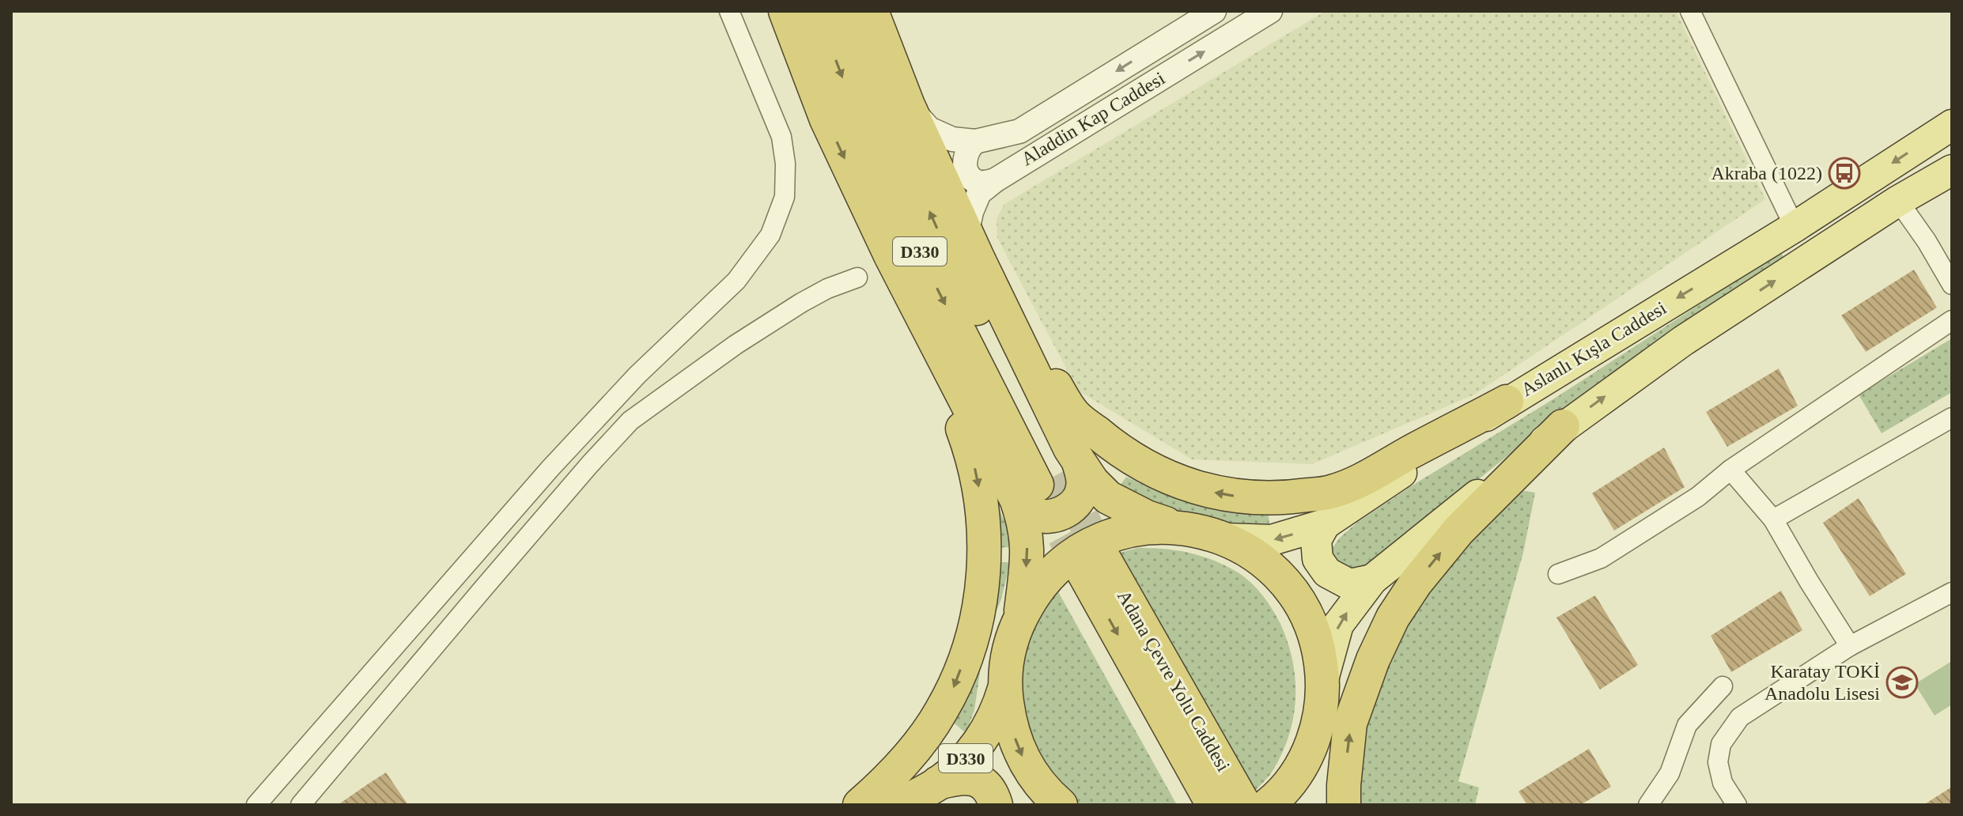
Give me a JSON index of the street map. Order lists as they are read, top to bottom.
{
  "streets": {
    "highway": ["D330", "Adana Çevre Yolu Caddesi"],
    "main road": ["Aslanlı Kışla Caddesi"],
    "street": ["Aladdin Kap Caddesi"]
  },
  "places": {
    "bus stop": ["Akraba (1022)"],
    "school or university": ["Karatay TOKİ Anadolu Lisesi"]
  }
}
